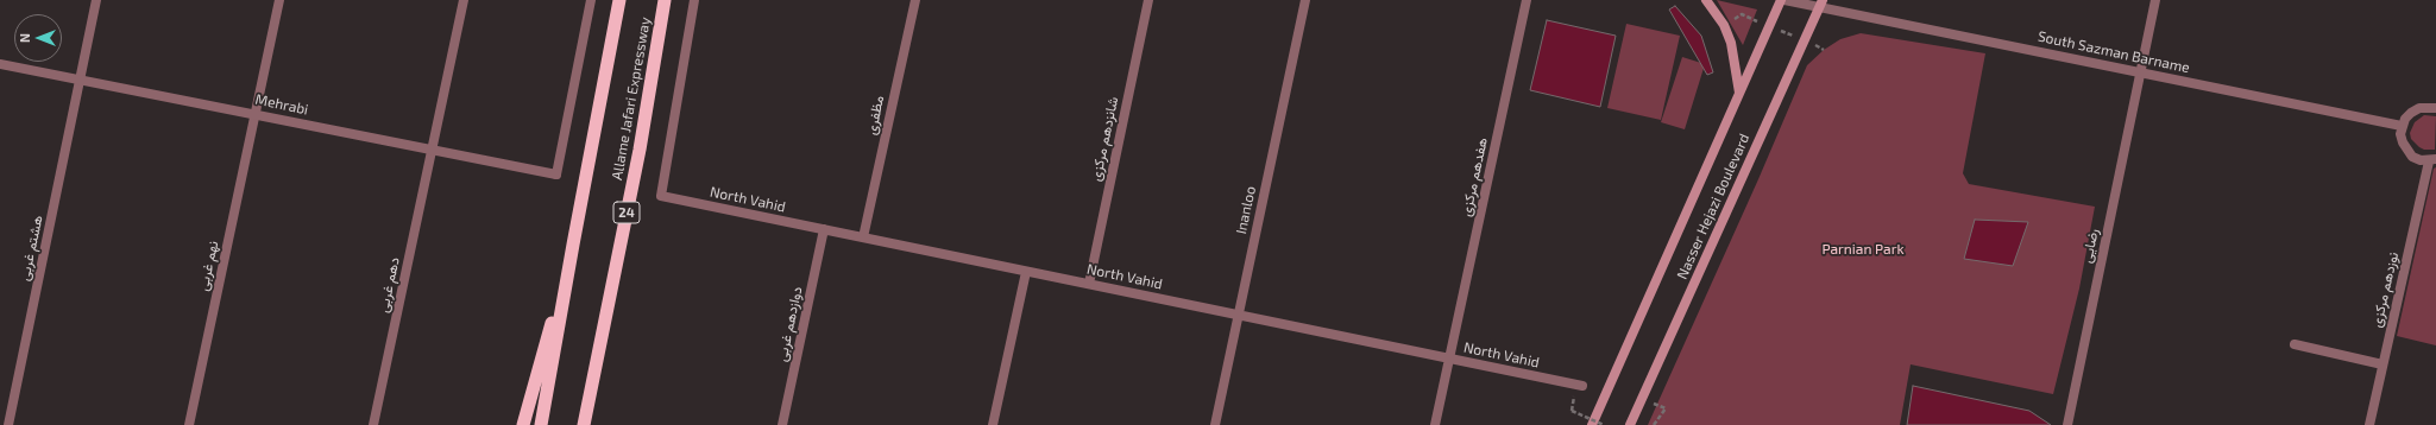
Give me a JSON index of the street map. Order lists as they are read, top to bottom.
{
  "streets": {
    "highway": ["Allame Jafari Expressway", "24"],
    "main road": ["Nasser Hejazi Boulevard"],
    "street": [
      "South Sazman Barname",
      "Mehrabi",
      "مظفری",
      "شانزدهم مرکزی",
      "هفدهم مرکزی",
      "North Vahid",
      "Inanloo",
      "رضایی",
      "هشتم غربی",
      "نهم غربی",
      "دهم غربی",
      "نوزدهم مرکزی",
      "دوازدهم غربی"
    ]
  },
  "crossings": [
    ["South Sazman Barname", "Nasser Hejazi Boulevard"],
    ["South Sazman Barname", "رضایی"],
    ["Mehrabi", "هشتم غربی"],
    ["Mehrabi", "نهم غربی"],
    ["Mehrabi", "دهم غربی"],
    ["مظفری", "North Vahid"],
    ["شانزدهم مرکزی", "North Vahid"],
    ["هفدهم مرکزی", "North Vahid"],
    ["North Vahid", "Inanloo"],
    ["North Vahid", "دوازدهم غربی"]
  ],
  "parks": ["Parnian Park"],
  "north": "left"
}
